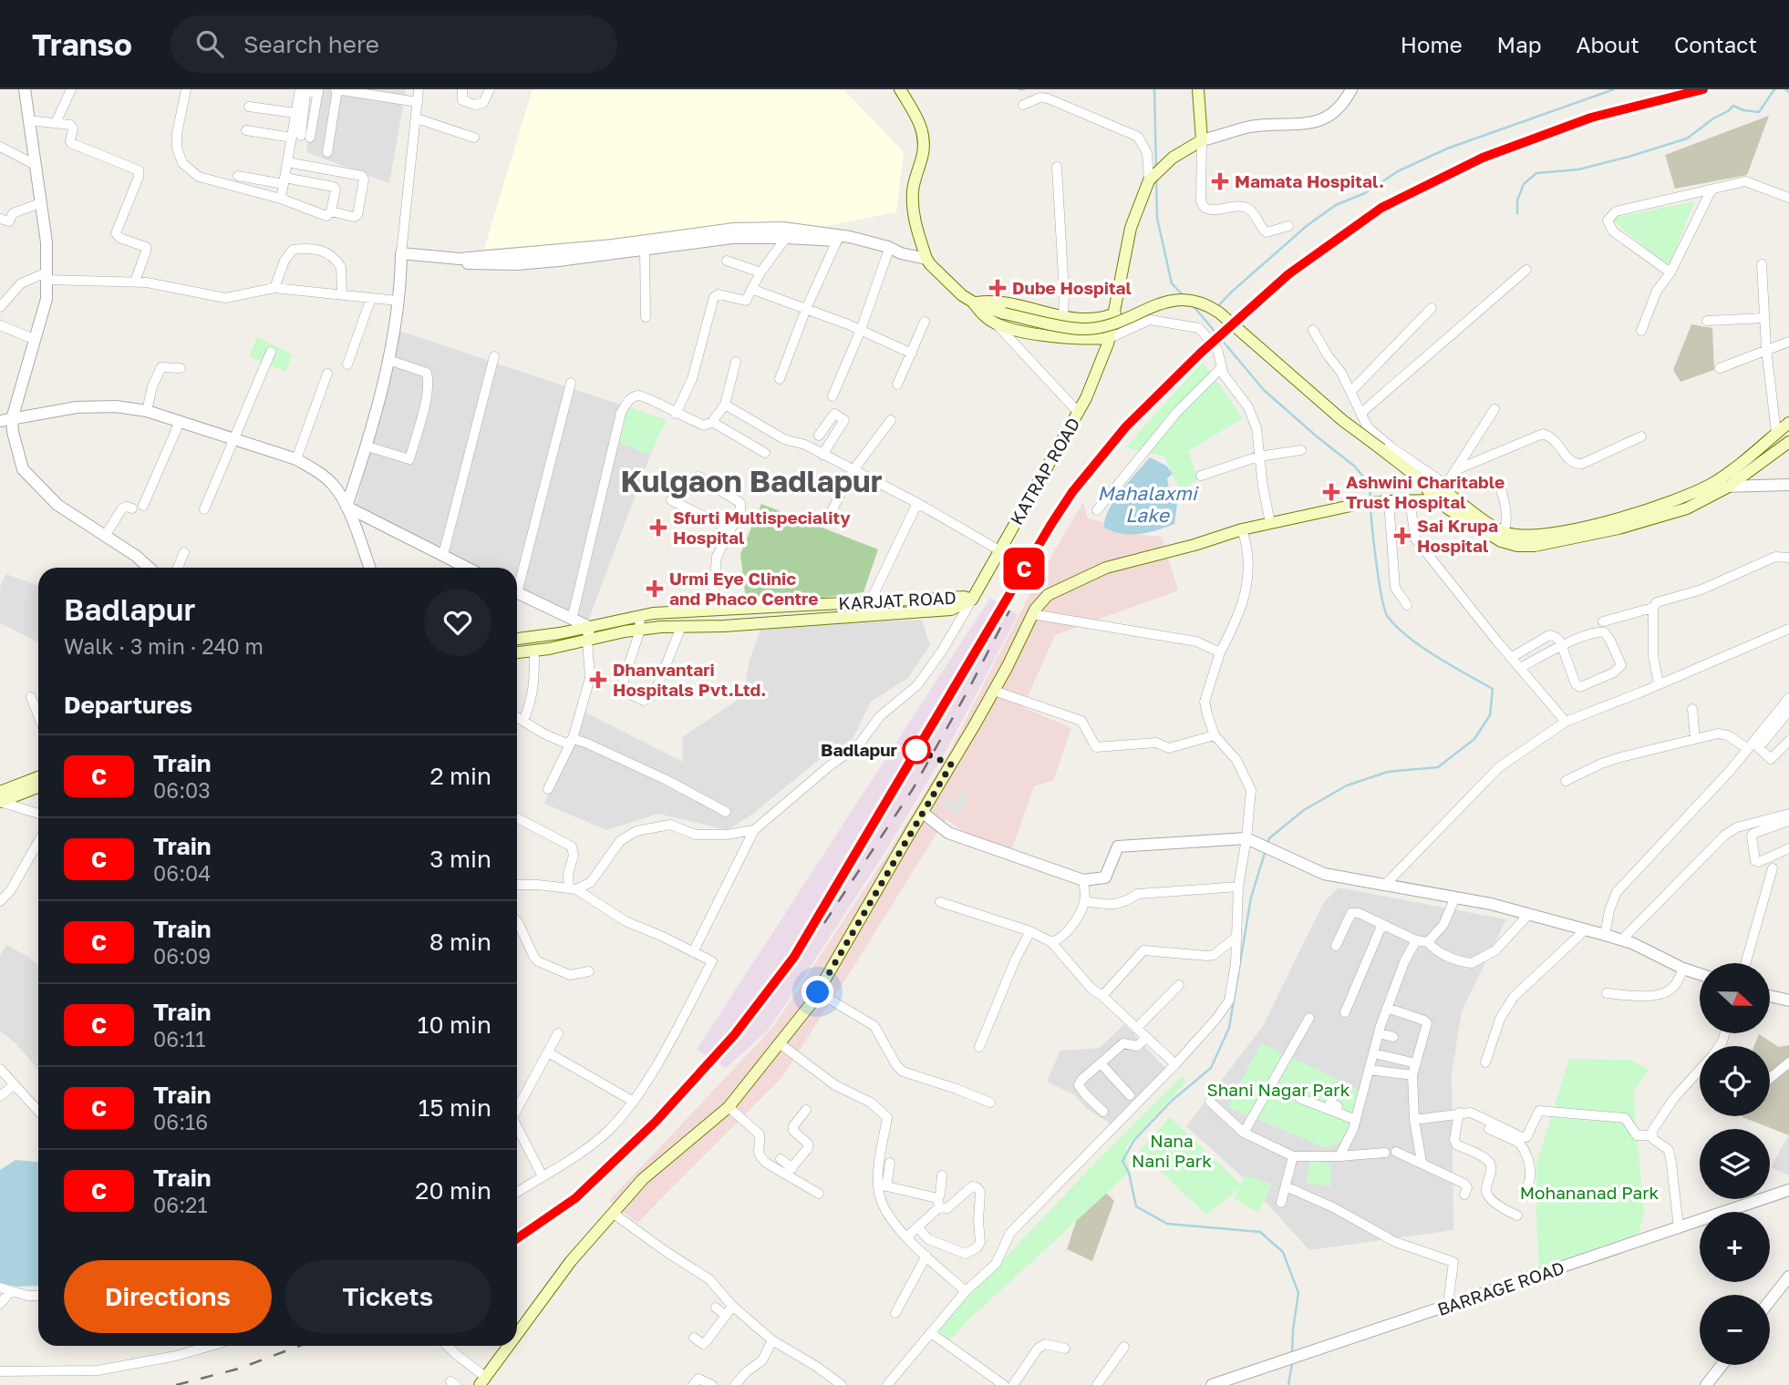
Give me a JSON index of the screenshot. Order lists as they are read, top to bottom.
{
  "streets": {
    "main road": ["KATRAP ROAD", "KARJAT ROAD"],
    "street": ["BARRAGE ROAD"]
  },
  "crossings": [
    ["KATRAP ROAD", "KARJAT ROAD"]
  ],
  "districts": ["Kulgaon Badlapur"],
  "water": ["Mahalaxmi Lake"],
  "parks": ["Shani Nagar Park", "Nana Nani Park", "Mohananad Park"],
  "places": {
    "health": [
      "Mamata Hospital.",
      "Dube Hospital",
      "Ashwini Charitable Trust Hospital",
      "Sfurti Multispeciality Hospital",
      "Sai Krupa Hospital",
      "Urmi Eye Clinic and Phaco Centre",
      "Dhanvantari Hospitals Pvt.Ltd."
    ],
    "other": ["Badlapur"]
  },
  "north": "right",
  "page": {
    "header": "Transo",
    "search": "Search here",
    "nav": [
      "Home",
      "Map",
      "About",
      "Contact"
    ],
    "on_map": "C",
    "heading": [
      ["Badlapur", "Walk · 3 min · 240 m"],
      "Departures"
    ],
    "list": [
      {
        "mark": "C",
        "name": "Train",
        "note": "06:03",
        "value": "2 min"
      },
      {
        "mark": "C",
        "name": "Train",
        "note": "06:04",
        "value": "3 min"
      },
      {
        "mark": "C",
        "name": "Train",
        "note": "06:09",
        "value": "8 min"
      },
      {
        "mark": "C",
        "name": "Train",
        "note": "06:11",
        "value": "10 min"
      },
      {
        "mark": "C",
        "name": "Train",
        "note": "06:16",
        "value": "15 min"
      },
      {
        "mark": "C",
        "name": "Train",
        "note": "06:21",
        "value": "20 min"
      }
    ],
    "map_buttons": ["+", "−"],
    "buttons": ["Directions", "Tickets"]
  }
}
